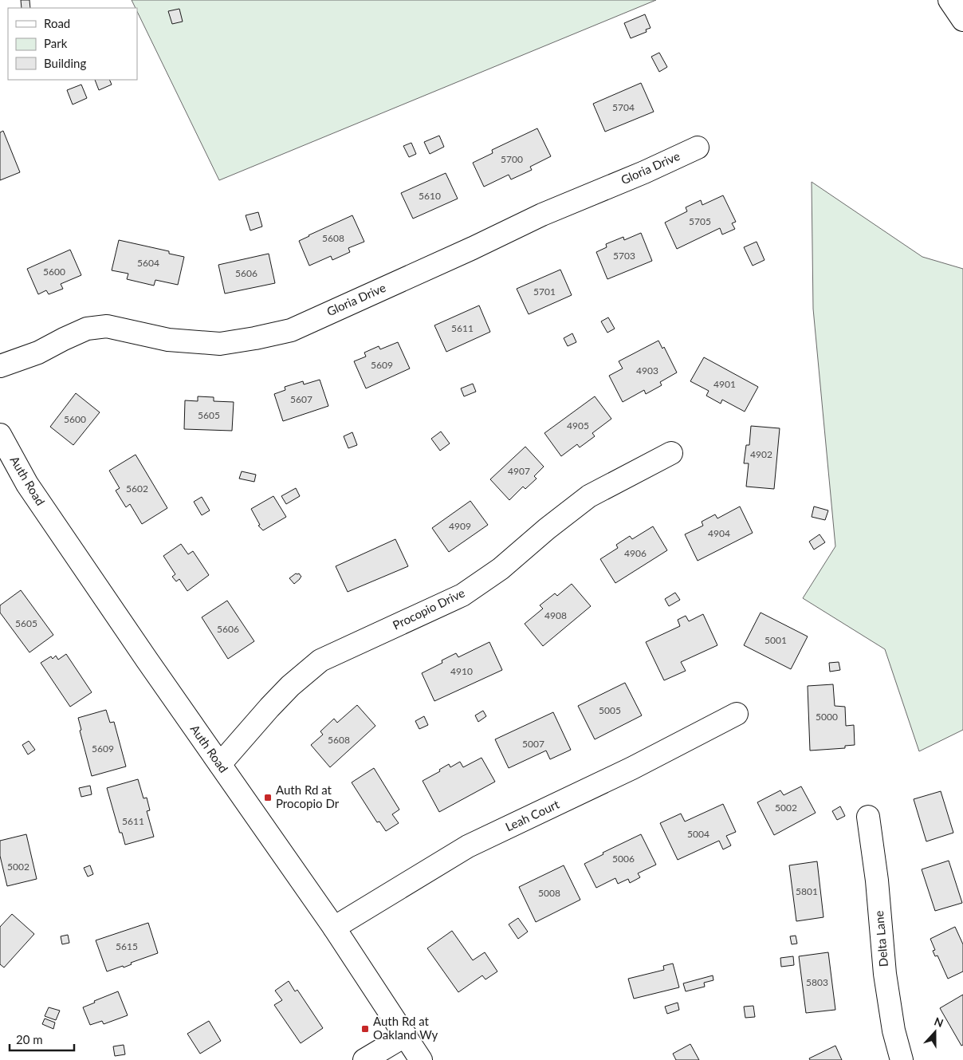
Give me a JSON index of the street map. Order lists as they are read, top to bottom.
{
  "streets": {
    "street": [
      "Gloria Drive",
      "Auth Road",
      "Procopio Drive",
      "Leah Court",
      "Delta Lane"
    ]
  },
  "crossings": [
    ["Auth Road", "Procopio Drive"],
    ["Auth Road", "Leah Court"]
  ],
  "places": {
    "transit": ["Auth Rd at Procopio Dr", "Auth Rd at Oakland Wy"]
  },
  "house_numbers": [
    "5704",
    "5700",
    "5610",
    "5705",
    "5608",
    "5703",
    "5604",
    "5600",
    "5606",
    "5701",
    "5611",
    "5609",
    "4903",
    "4901",
    "5607",
    "5605",
    "5600",
    "4905",
    "4902",
    "4907",
    "5602",
    "4909",
    "4904",
    "4906",
    "4908",
    "5605",
    "5606",
    "5001",
    "4910",
    "5005",
    "5000",
    "5608",
    "5007",
    "5609",
    "5002",
    "5611",
    "5004",
    "5006",
    "5002",
    "5801",
    "5008",
    "5615",
    "5803"
  ],
  "legend": ["Road", "Park", "Building"],
  "scale_bar": "20 m",
  "north": "top"
}
